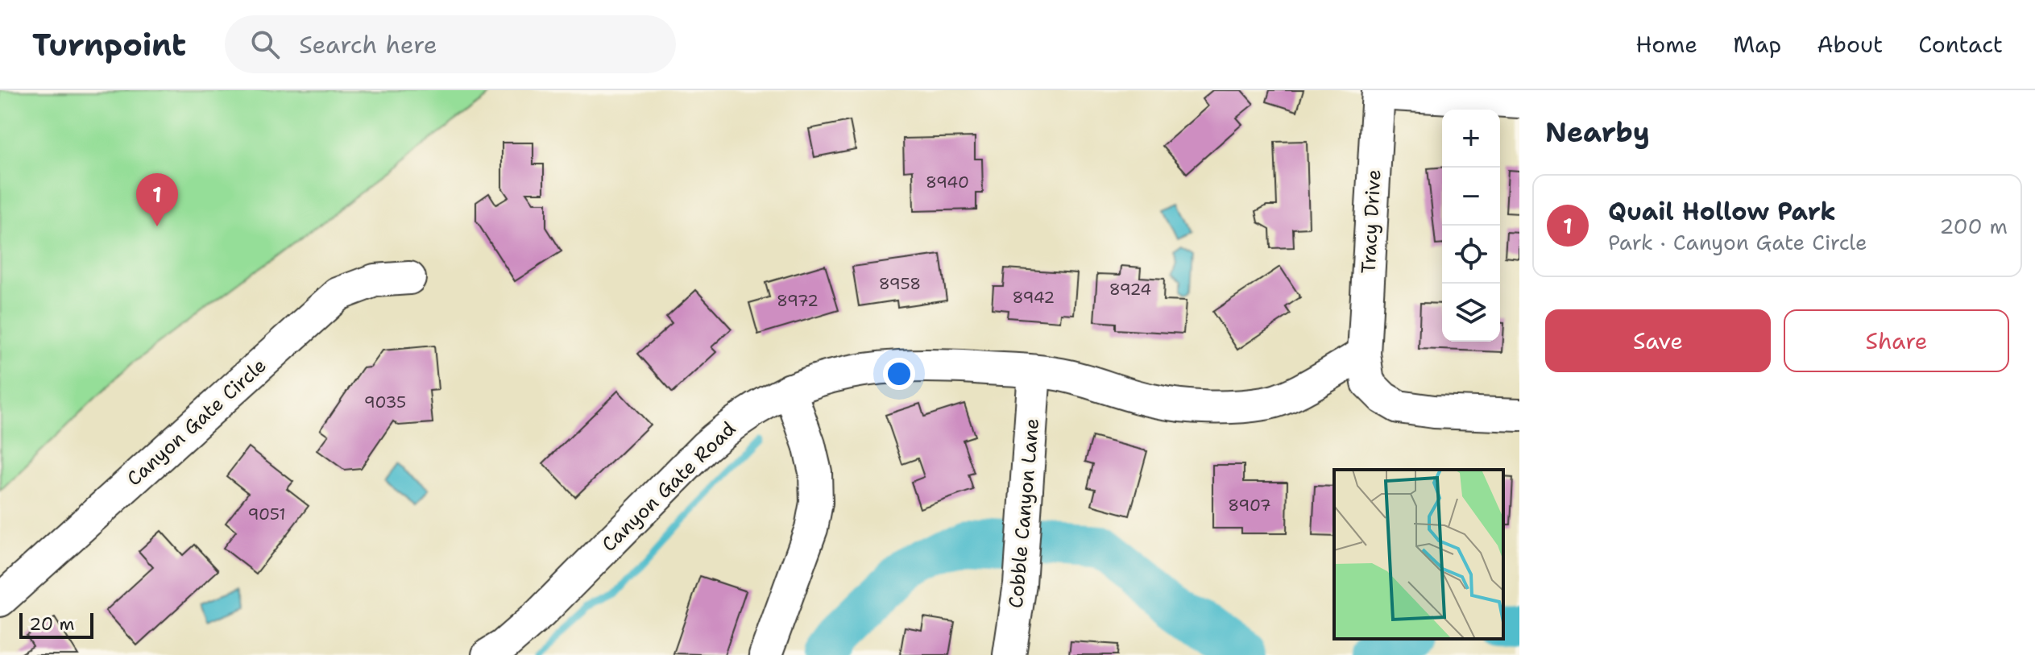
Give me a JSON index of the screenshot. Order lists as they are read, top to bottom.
{
  "streets": {
    "street": [
      "Tracy Drive",
      "Canyon Gate Circle",
      "Canyon Gate Road",
      "Cobble Canyon Lane"
    ]
  },
  "crossings": [
    ["Tracy Drive", "Canyon Gate Road"],
    ["Canyon Gate Road", "Cobble Canyon Lane"]
  ],
  "house_numbers": [
    "8940",
    "8958",
    "8924",
    "8942",
    "8972",
    "9035",
    "8907",
    "9051"
  ],
  "scale_bar": "20 m",
  "page": {
    "header": "Turnpoint",
    "search": "Search here",
    "nav": [
      "Home",
      "Map",
      "About",
      "Contact"
    ],
    "heading": "Nearby",
    "map_buttons": ["+", "−"],
    "pins": "1",
    "list": [
      {
        "mark": "1",
        "name": "Quail Hollow Park",
        "note": "Park · Canyon Gate Circle",
        "value": "200 m"
      }
    ],
    "buttons": ["Save", "Share"],
    "scale": "20 m"
  }
}
